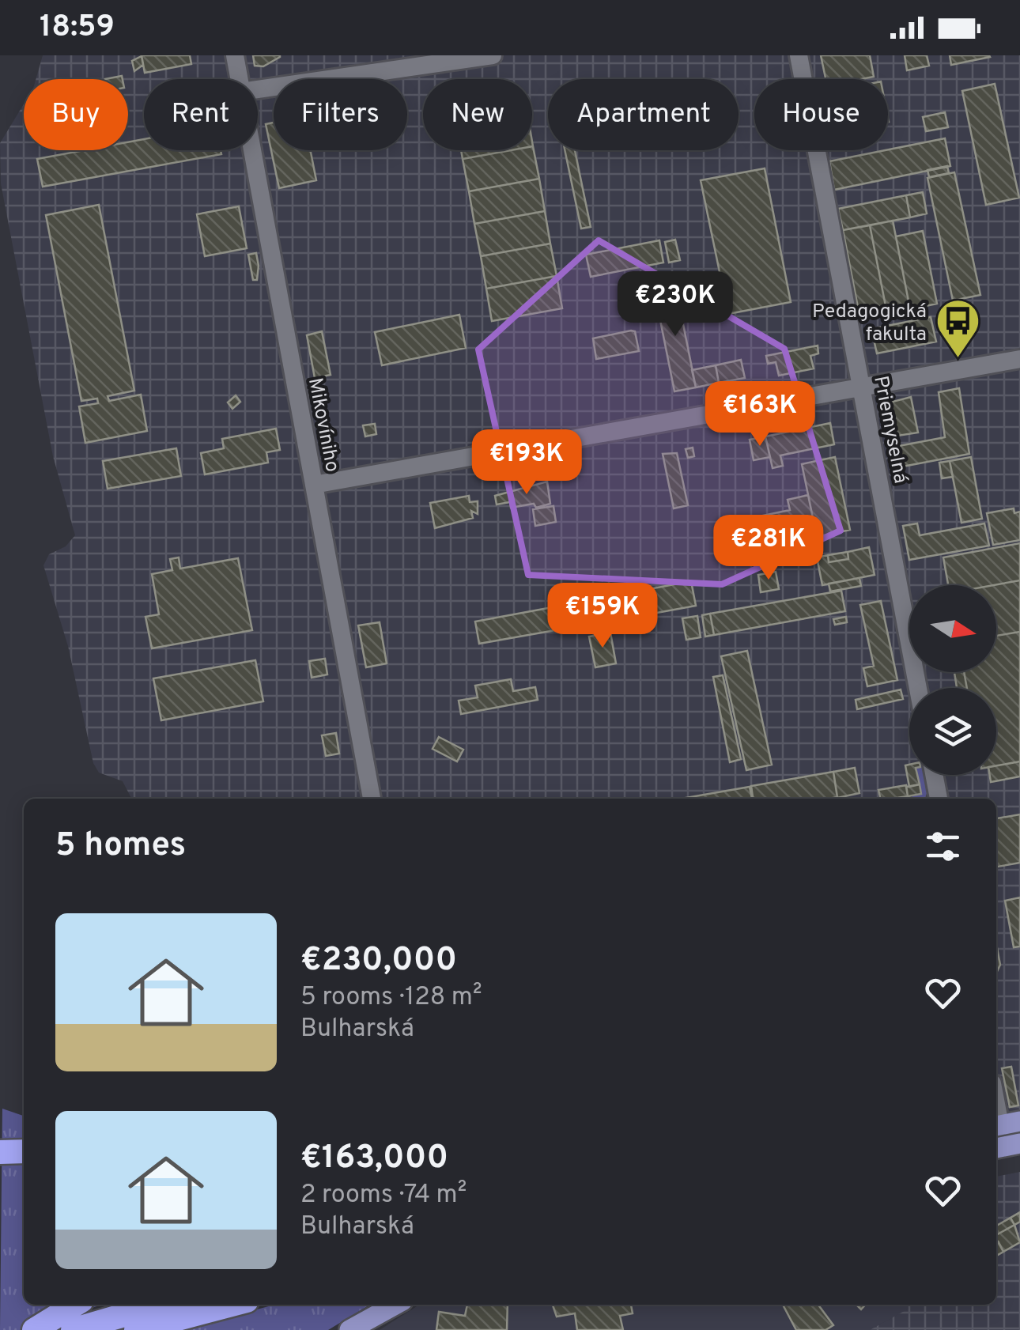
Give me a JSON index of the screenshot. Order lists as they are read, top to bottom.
{
  "streets": {
    "street": ["Mikovíniho", "Priemyselná"]
  },
  "places": {
    "bus stop": ["Pedagogická fakulta"]
  },
  "north": "right",
  "page": {
    "status": "18:59",
    "chip": [
      "Buy",
      "Rent",
      "Filters",
      "New",
      "Apartment",
      "House"
    ],
    "price": [
      "€230K",
      "€163K",
      "€193K",
      "€281K",
      "€159K"
    ],
    "heading": "5 homes",
    "list": [
      {
        "name": "€230,000",
        "note": "5 rooms · 128 m² · Bulharská"
      },
      {
        "name": "€163,000",
        "note": "2 rooms · 74 m² · Bulharská"
      }
    ]
  }
}
